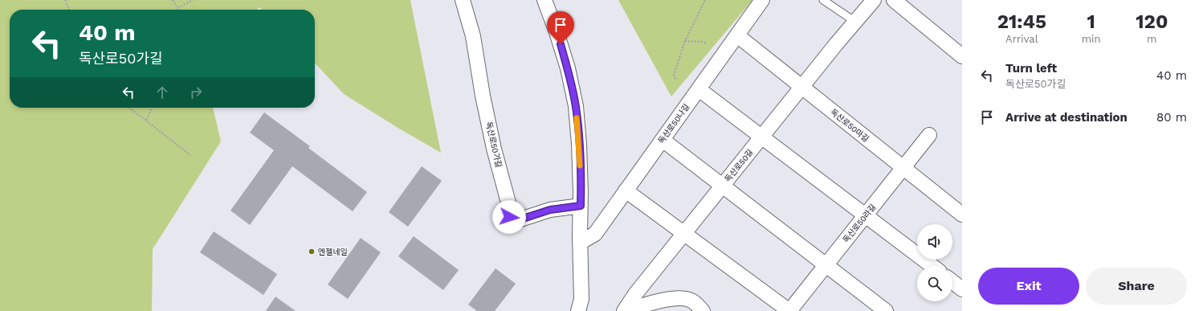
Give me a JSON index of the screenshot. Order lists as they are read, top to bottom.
{
  "streets": {
    "street": [
      "독산로50나길",
      "독산로50마길",
      "독산로50가길",
      "독산로50길",
      "독산로50라길"
    ]
  },
  "crossings": [
    ["독산로50나길", "독산로50마길"],
    ["독산로50마길", "독산로50길"],
    ["독산로50마길", "독산로50라길"]
  ],
  "places": ["엔젤네일"],
  "page": {
    "eta": [
      "21:45",
      "Arrival",
      "1",
      "min",
      "120",
      "m"
    ],
    "turn": ["40 m", "독산로50가길"],
    "list": [
      {
        "name": "Turn left",
        "note": "독산로50가길",
        "value": "40 m"
      },
      {
        "name": "Arrive at destination",
        "value": "80 m"
      }
    ],
    "buttons": ["Exit", "Share"]
  }
}
